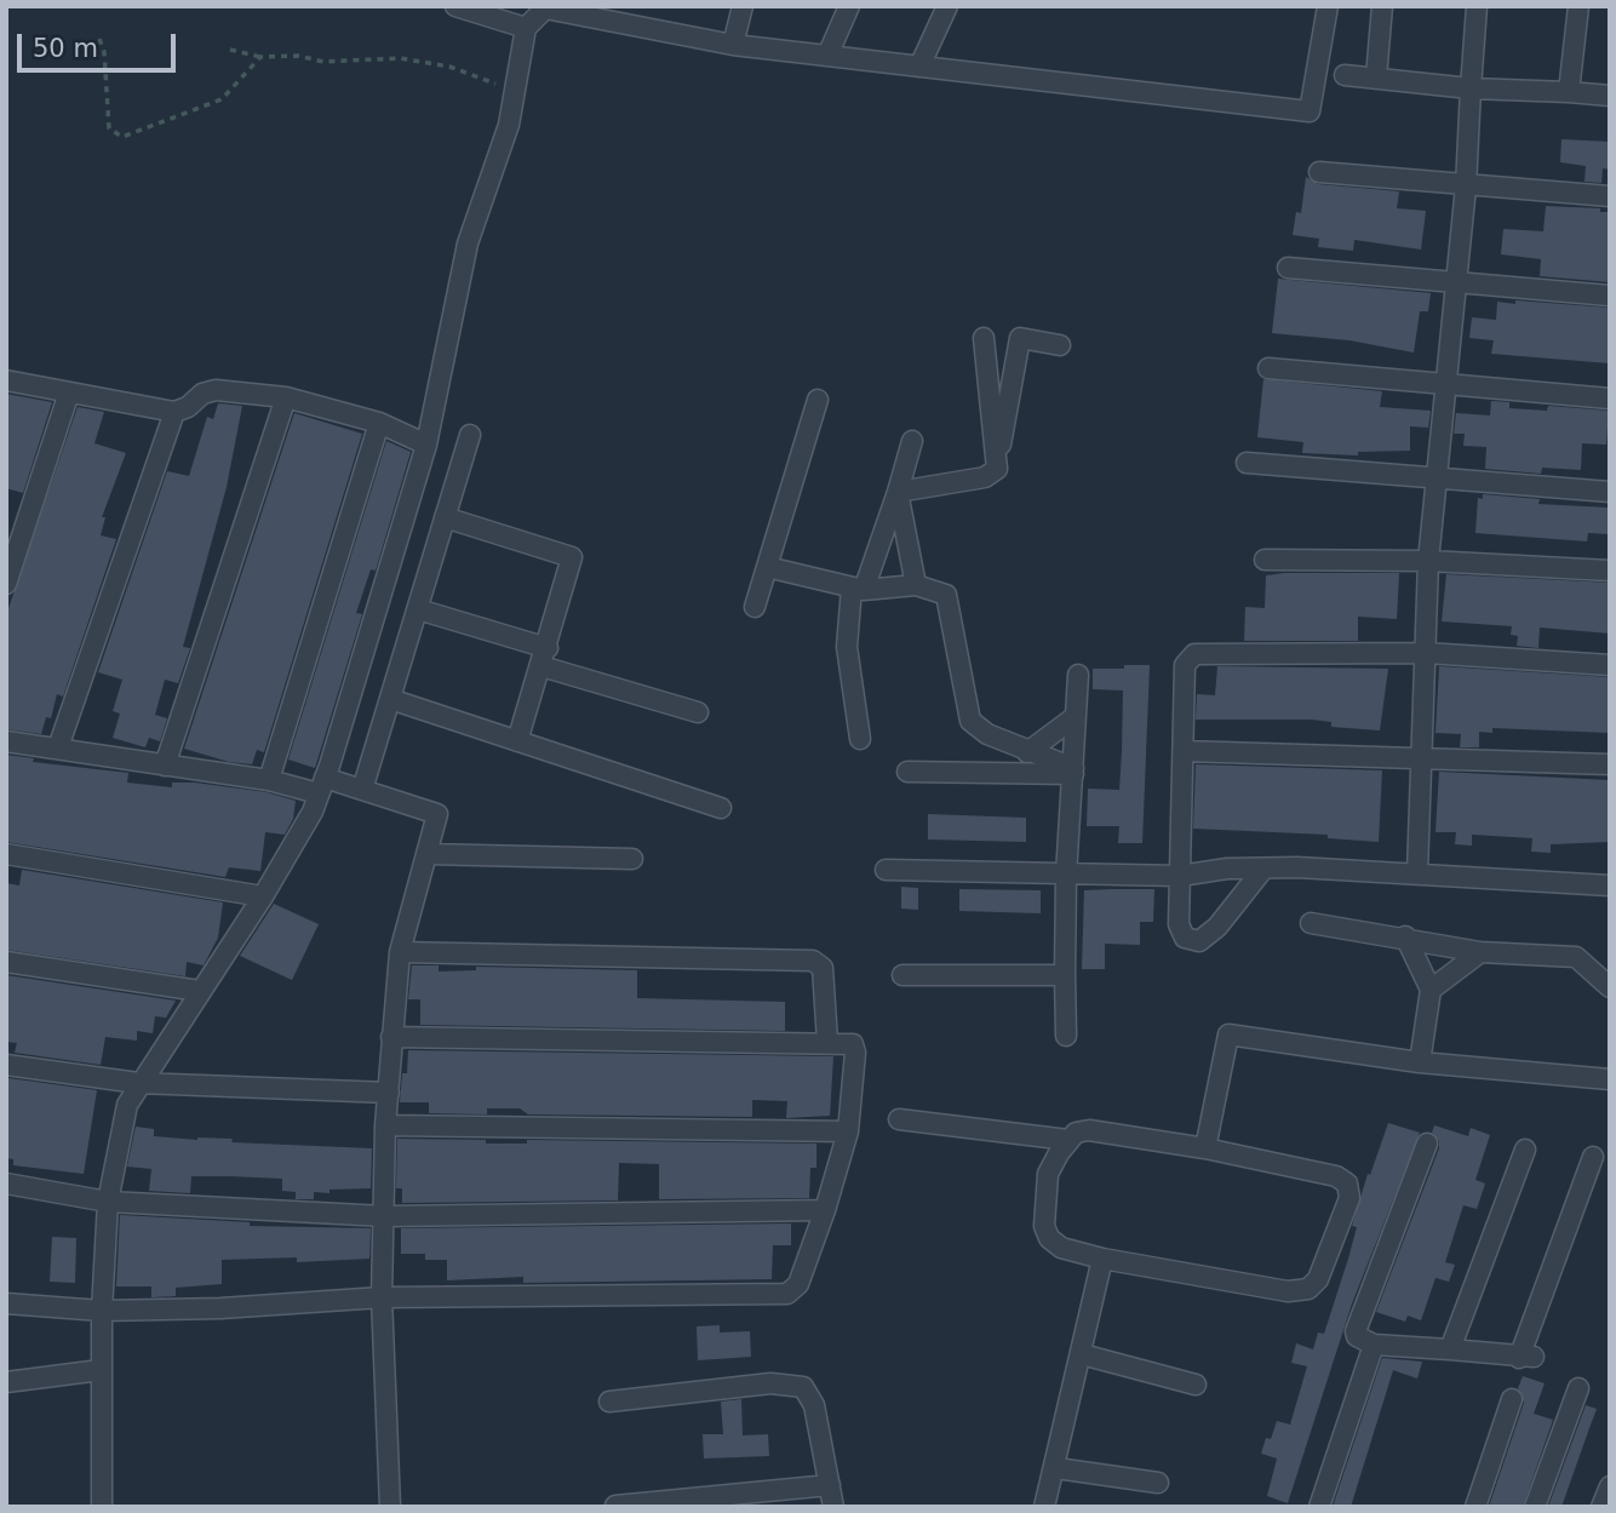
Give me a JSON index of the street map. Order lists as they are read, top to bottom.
{
  "scale_bar": "50 m"
}
